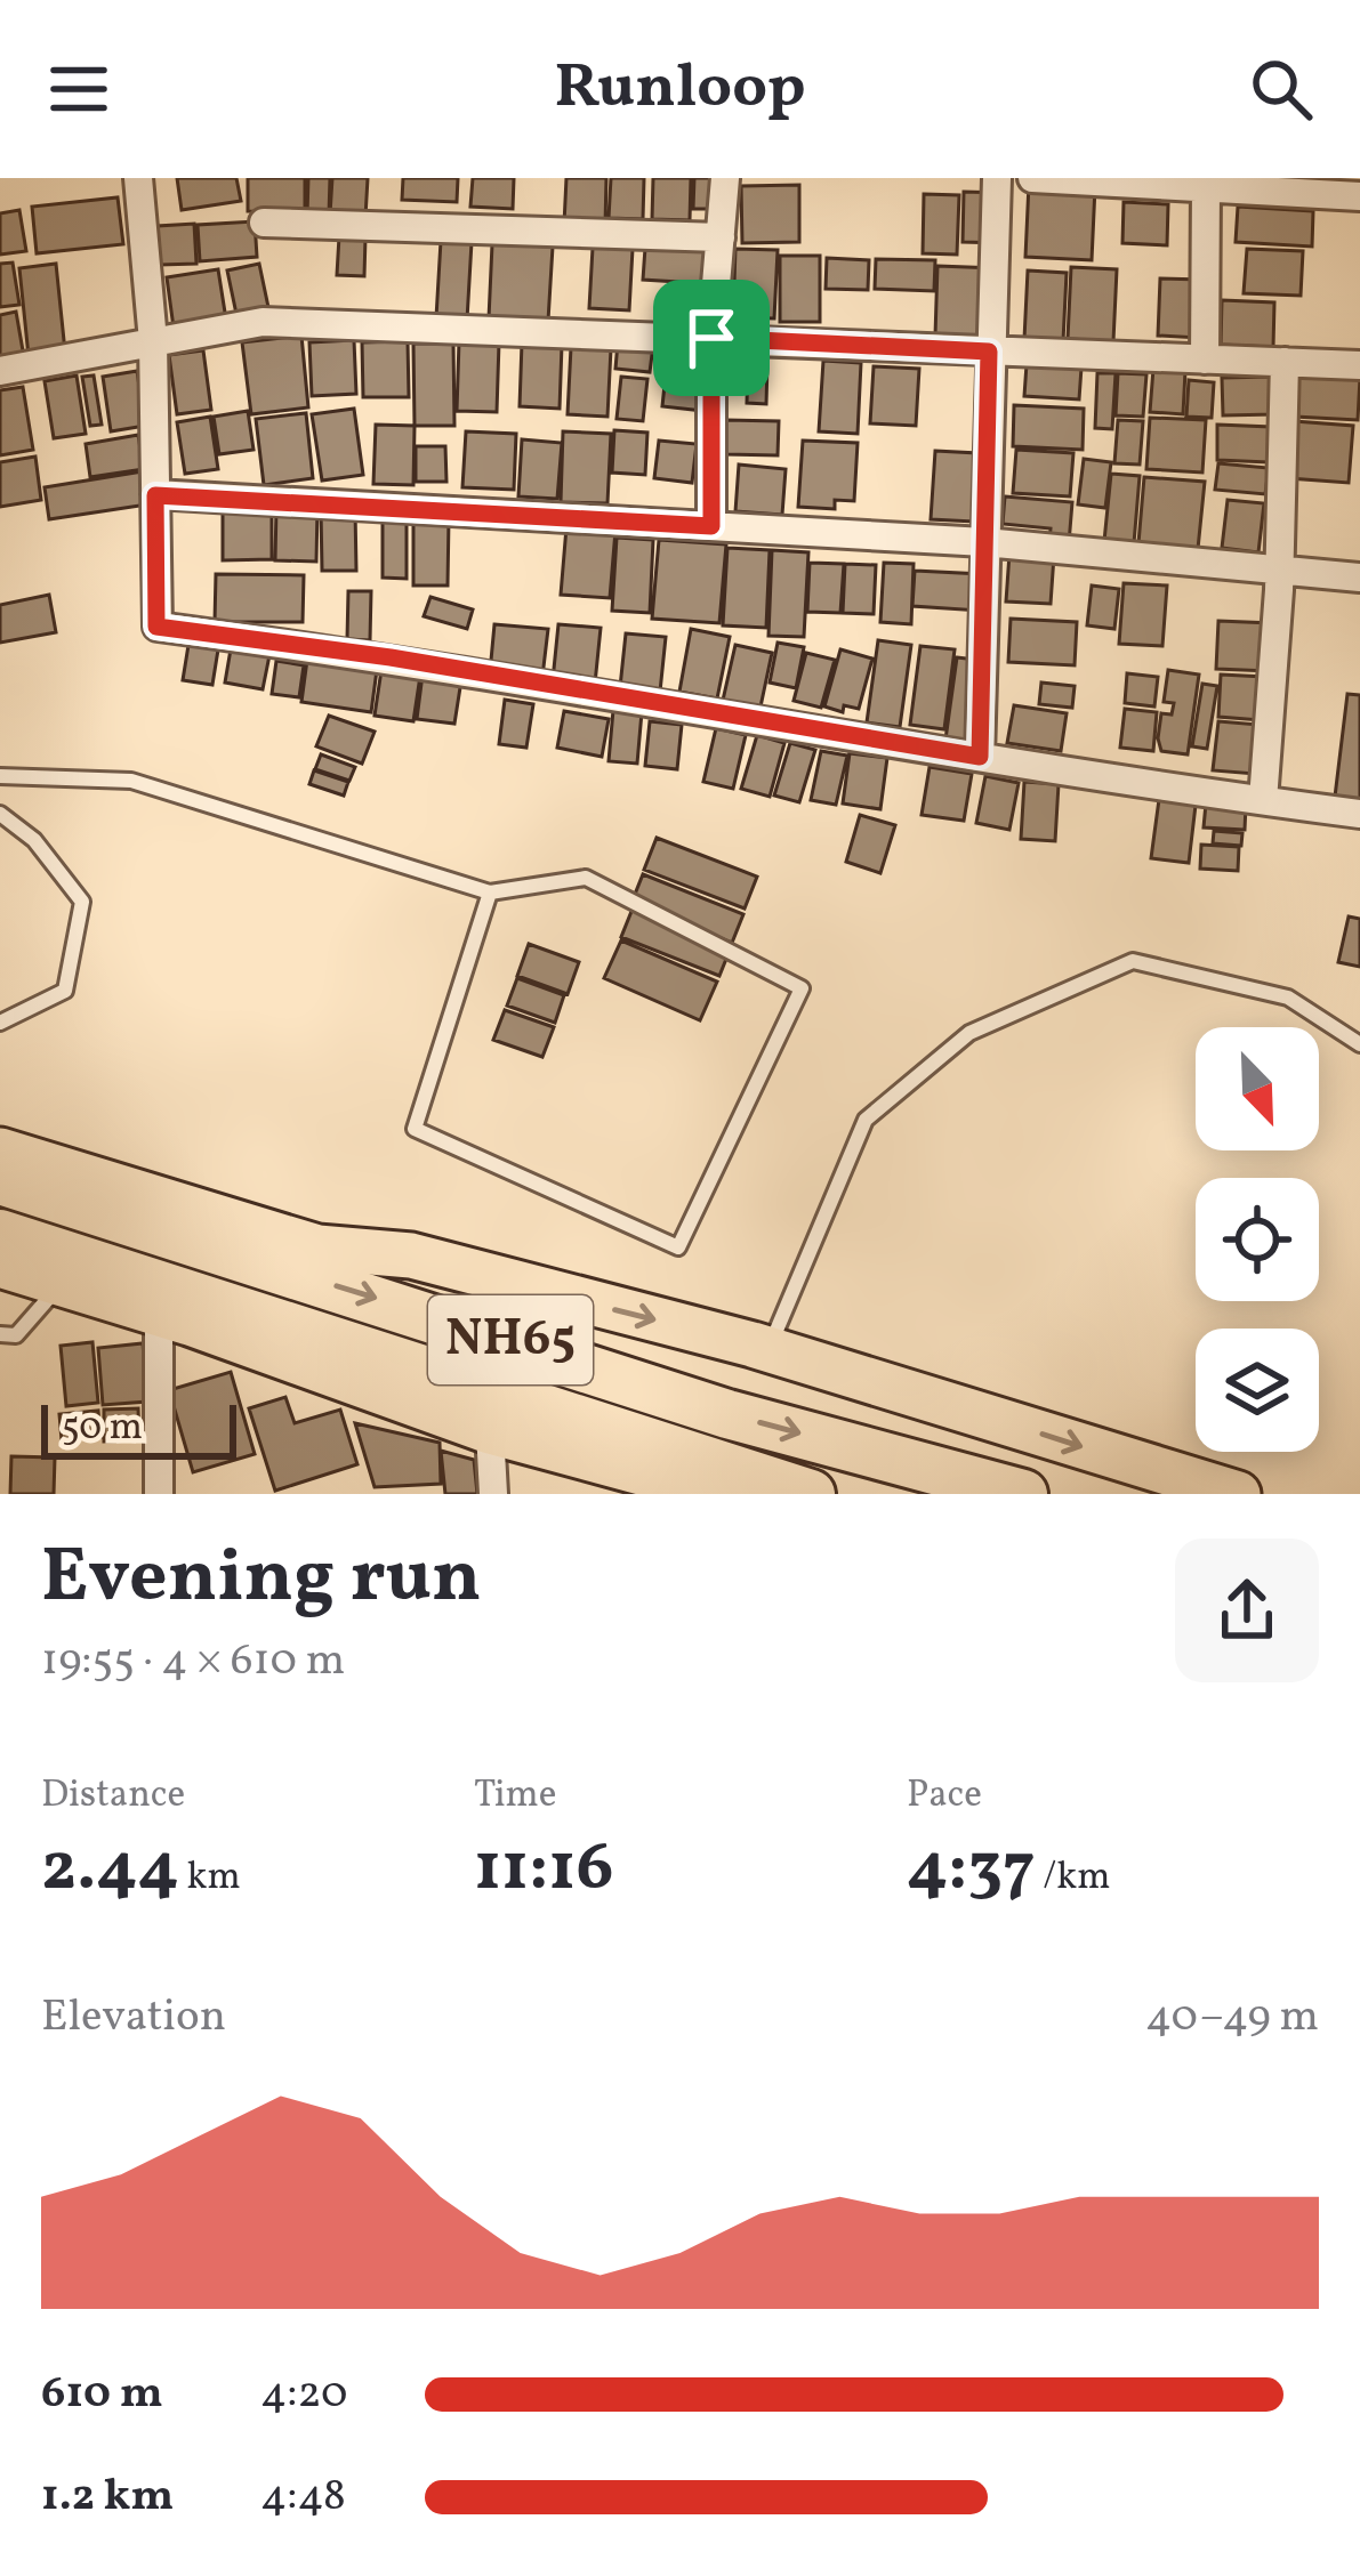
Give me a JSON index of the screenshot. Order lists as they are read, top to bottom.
{
  "streets": {
    "highway": ["NH65"]
  },
  "scale_bar": "50 m",
  "north": "bottom right",
  "page": {
    "header": "Runloop",
    "scale": "50 m",
    "heading": ["Evening run", "19:55 · 4 × 610 m"],
    "stats": [
      ["Distance", "2.44 km"],
      ["Time", "11:16"],
      ["Pace", "4:37 /km"]
    ],
    "chart": ["Elevation", "40–49 m"],
    "list": [
      {
        "name": "610 m",
        "note": "4:20"
      },
      {
        "name": "1.2 km",
        "note": "4:48"
      }
    ]
  }
}
